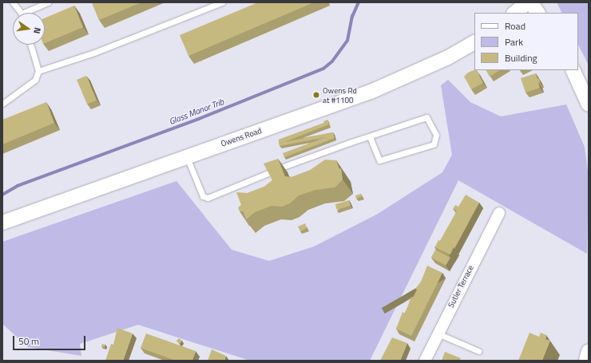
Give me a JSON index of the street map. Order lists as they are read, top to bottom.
{
  "streets": {
    "street": ["Owens Road", "Sutler Terrace"]
  },
  "water": ["Glass Manor Trib"],
  "places": ["Owens Rd at #1100"],
  "legend": ["Road", "Park", "Building"],
  "scale_bar": "50 m",
  "north": "right"
}
